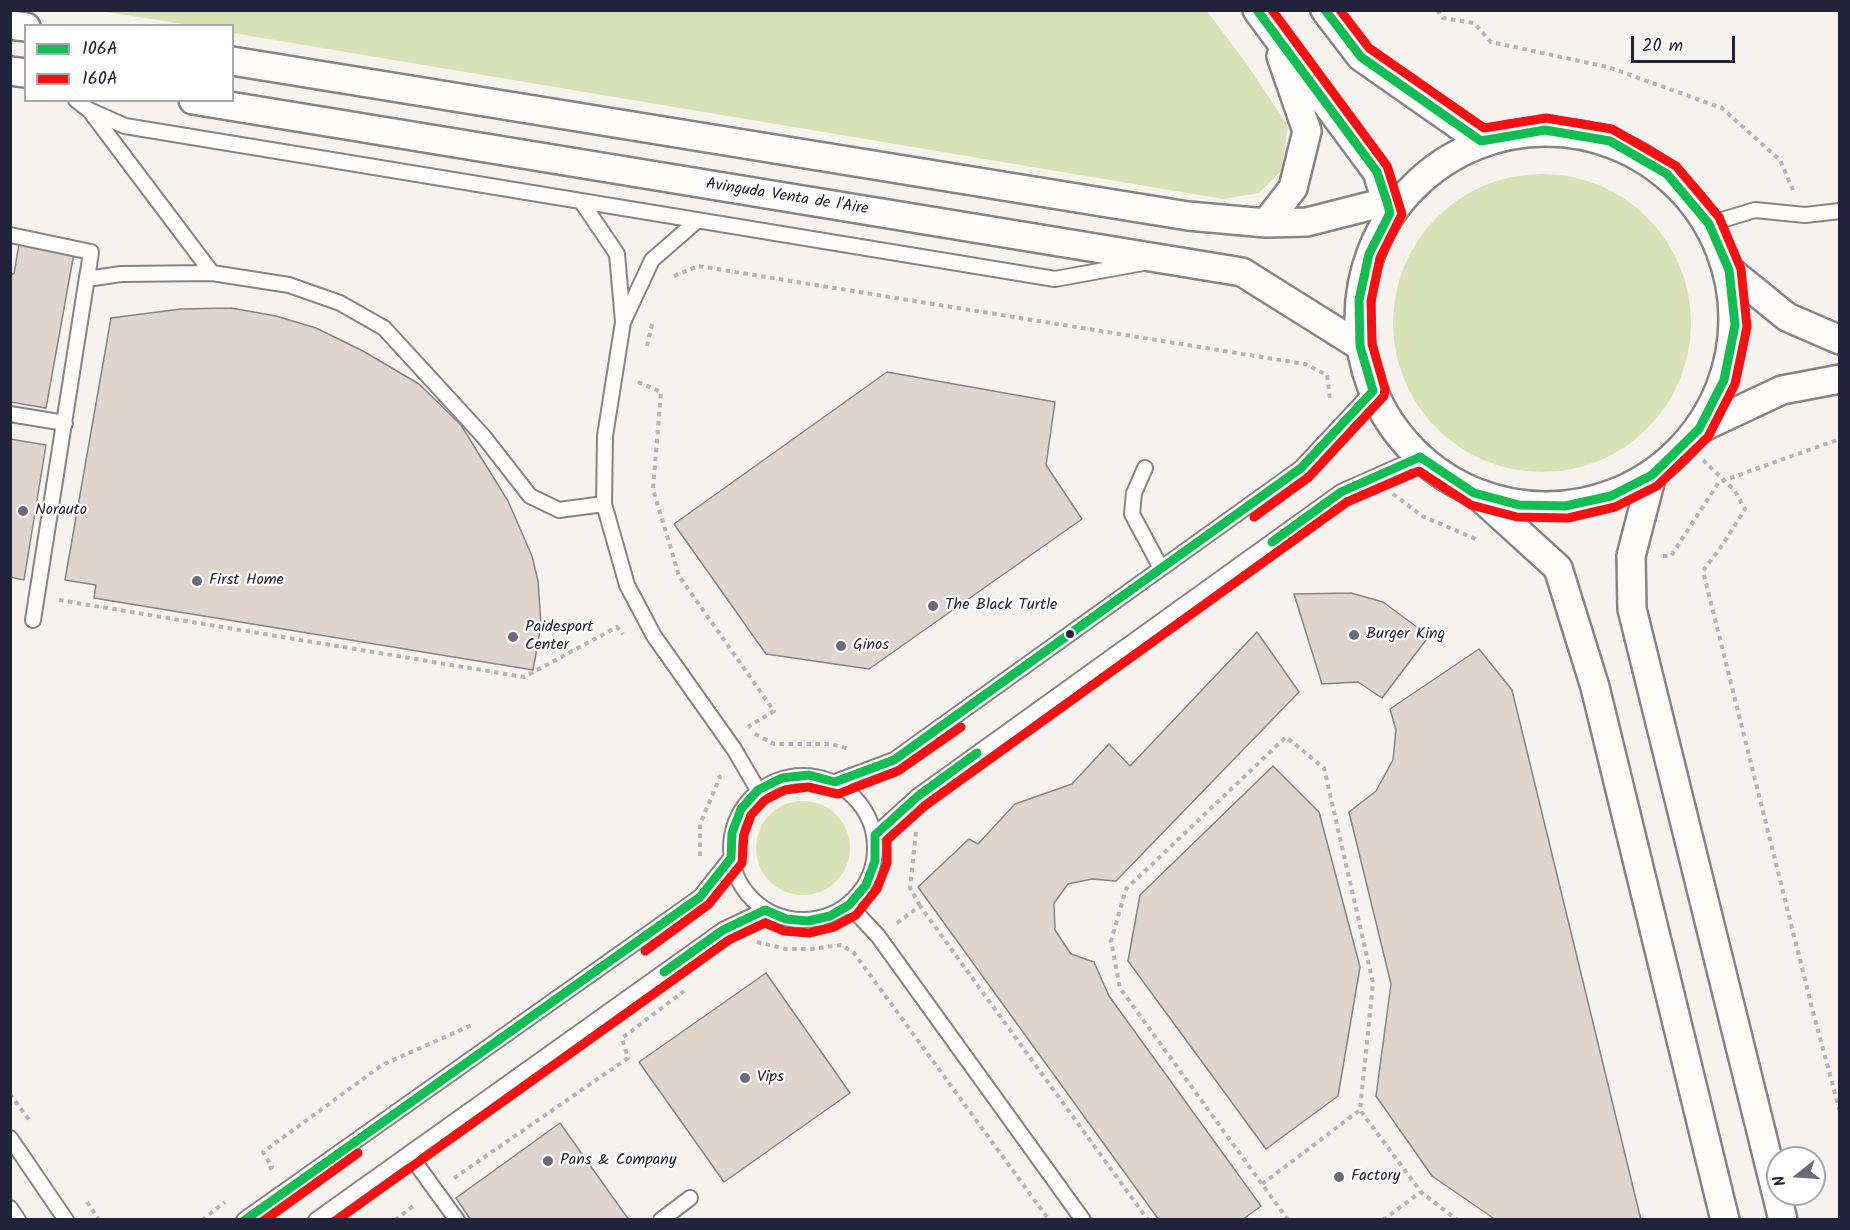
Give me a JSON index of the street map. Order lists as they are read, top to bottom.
{
  "streets": {
    "street": ["Avinguda Venta de l'Aire"]
  },
  "places": [
    "Norauto",
    "First Home",
    "The Black Turtle",
    "Burger King",
    "Paidesport Center",
    "Ginos",
    "Vips",
    "Pans & Company",
    "Factory"
  ],
  "lines": ["transit line 106A", "transit line 160A"],
  "legend": ["106A", "160A"],
  "scale_bar": "20 m",
  "north": "left"
}
